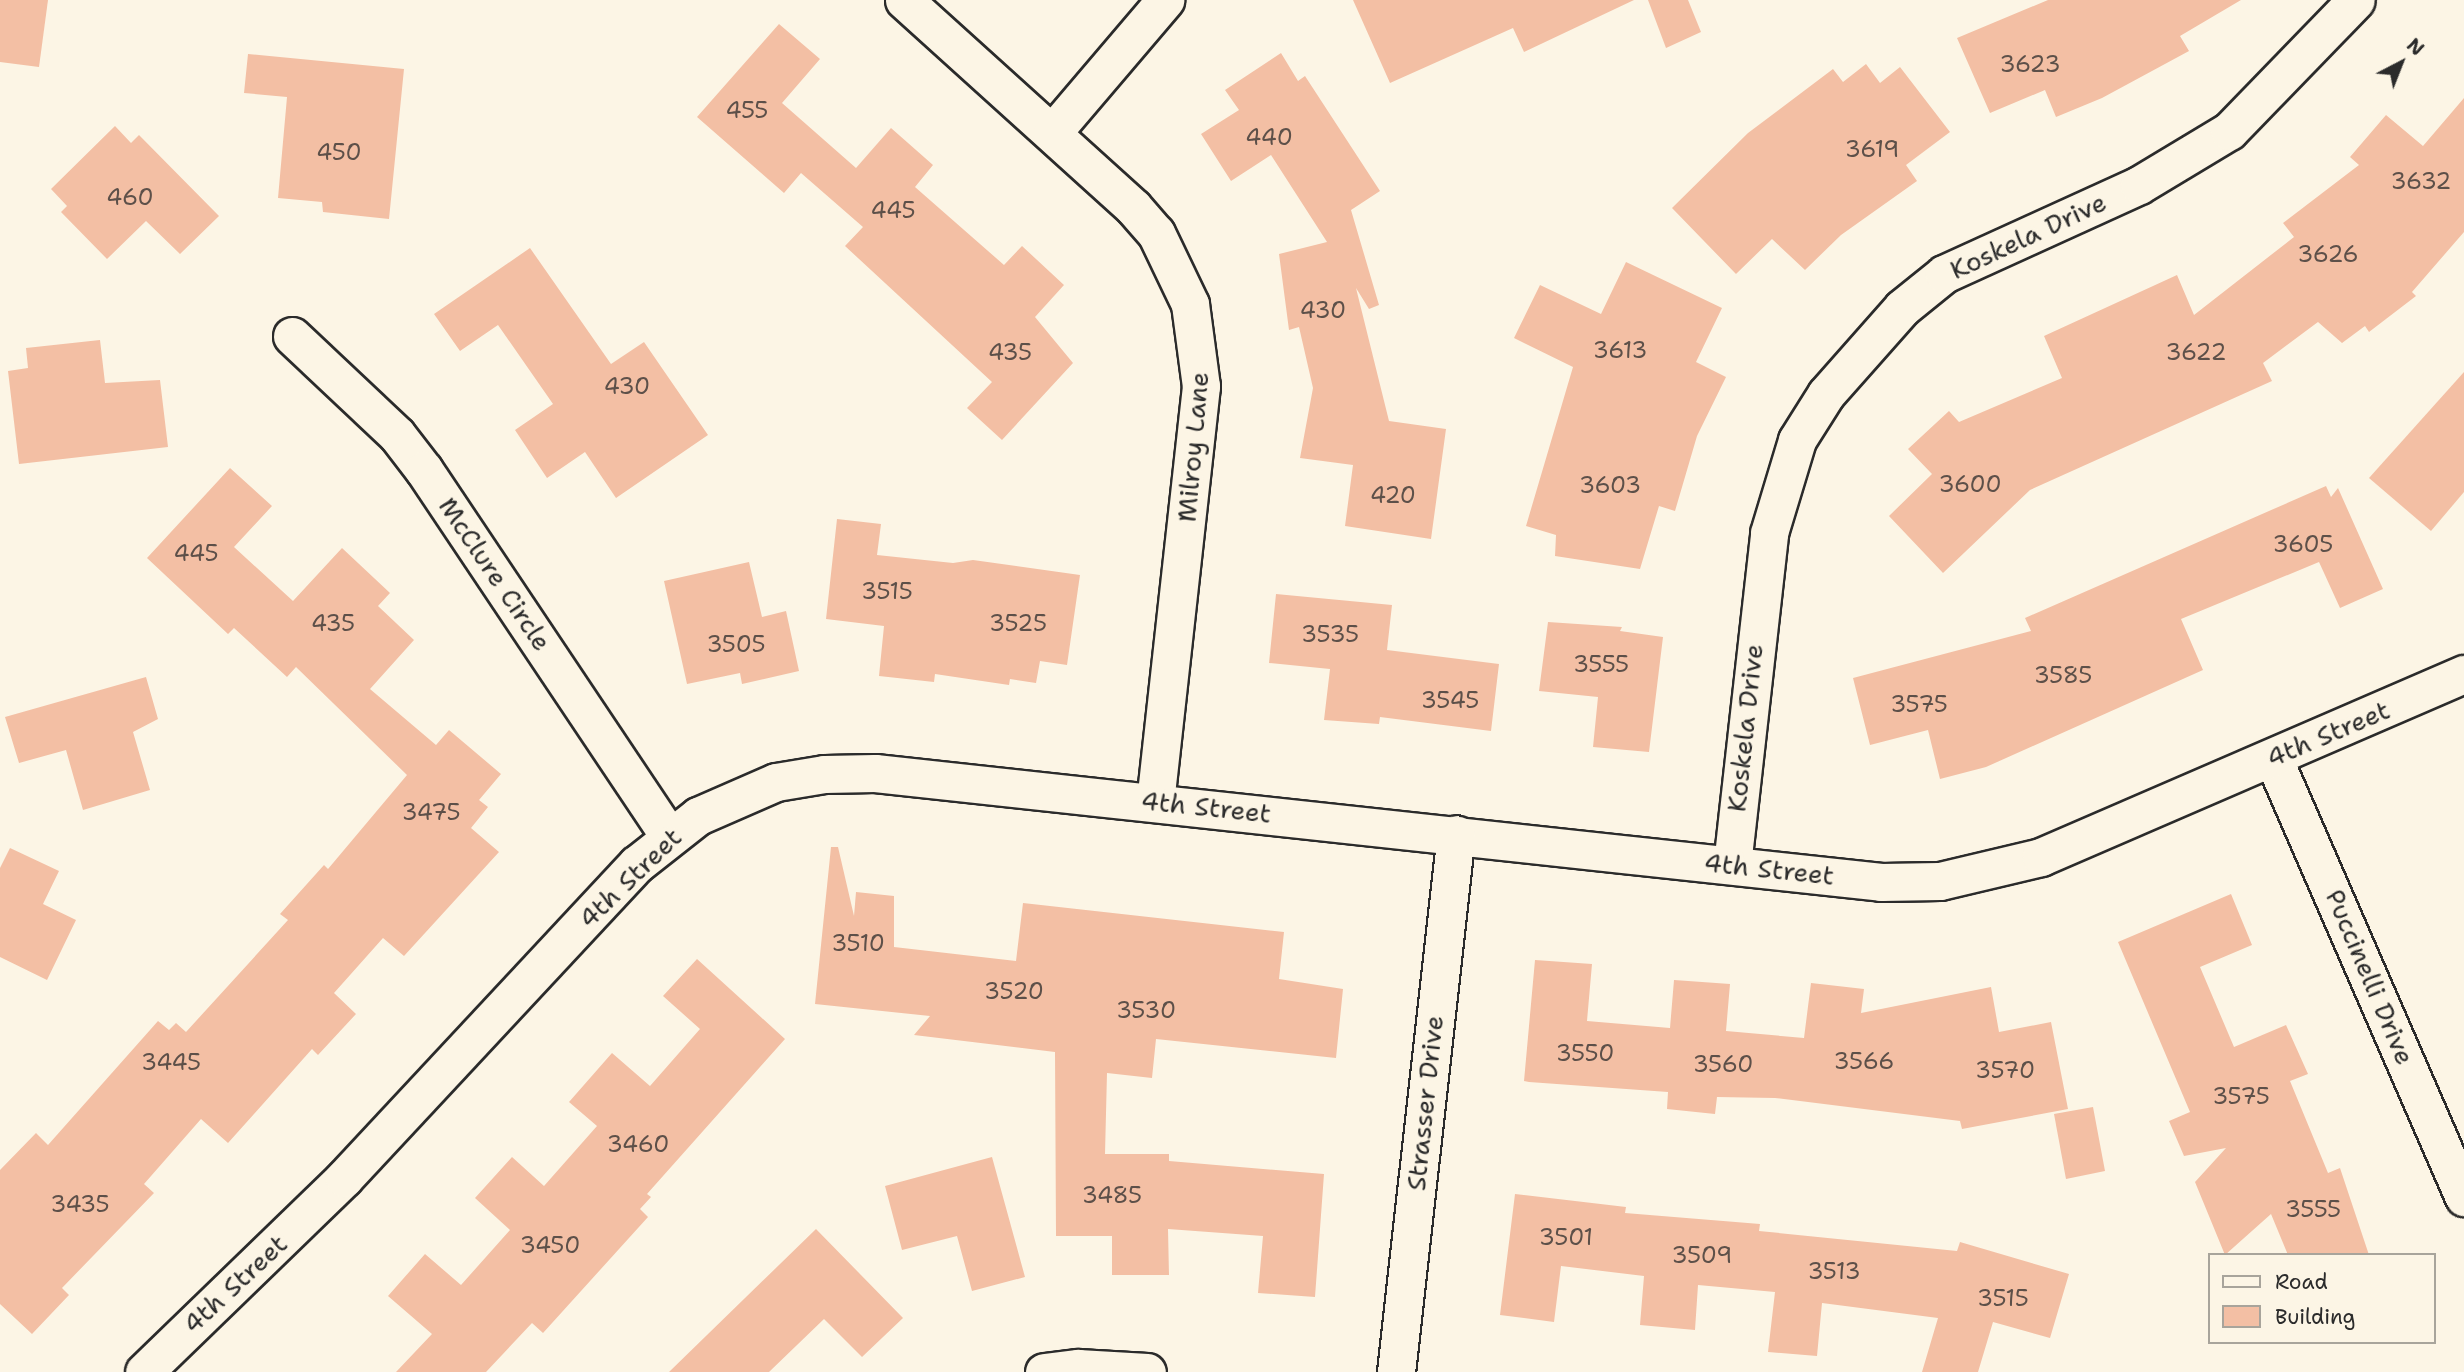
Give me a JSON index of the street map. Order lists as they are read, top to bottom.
{
  "streets": {
    "street": [
      "Koskela Drive",
      "Milroy Lane",
      "McClure Circle",
      "4th Street",
      "Puccinelli Drive",
      "Strasser Drive"
    ]
  },
  "crossings": [
    ["Koskela Drive", "4th Street"],
    ["Milroy Lane", "4th Street"],
    ["McClure Circle", "4th Street"],
    ["4th Street", "Puccinelli Drive"],
    ["4th Street", "Strasser Drive"]
  ],
  "house_numbers": [
    "3623",
    "455",
    "440",
    "3619",
    "450",
    "3632",
    "460",
    "445",
    "3626",
    "430",
    "3613",
    "435",
    "3622",
    "430",
    "3600",
    "3603",
    "420",
    "3605",
    "445",
    "3515",
    "435",
    "3525",
    "3535",
    "3505",
    "3555",
    "3585",
    "3545",
    "3575",
    "3475",
    "3510",
    "3520",
    "3530",
    "3550",
    "3566",
    "3445",
    "3560",
    "3570",
    "3575",
    "3460",
    "3485",
    "3435",
    "3555",
    "3501",
    "3450",
    "3509",
    "3513",
    "3515"
  ],
  "legend": ["Road", "Building"],
  "north": "top right"
}
